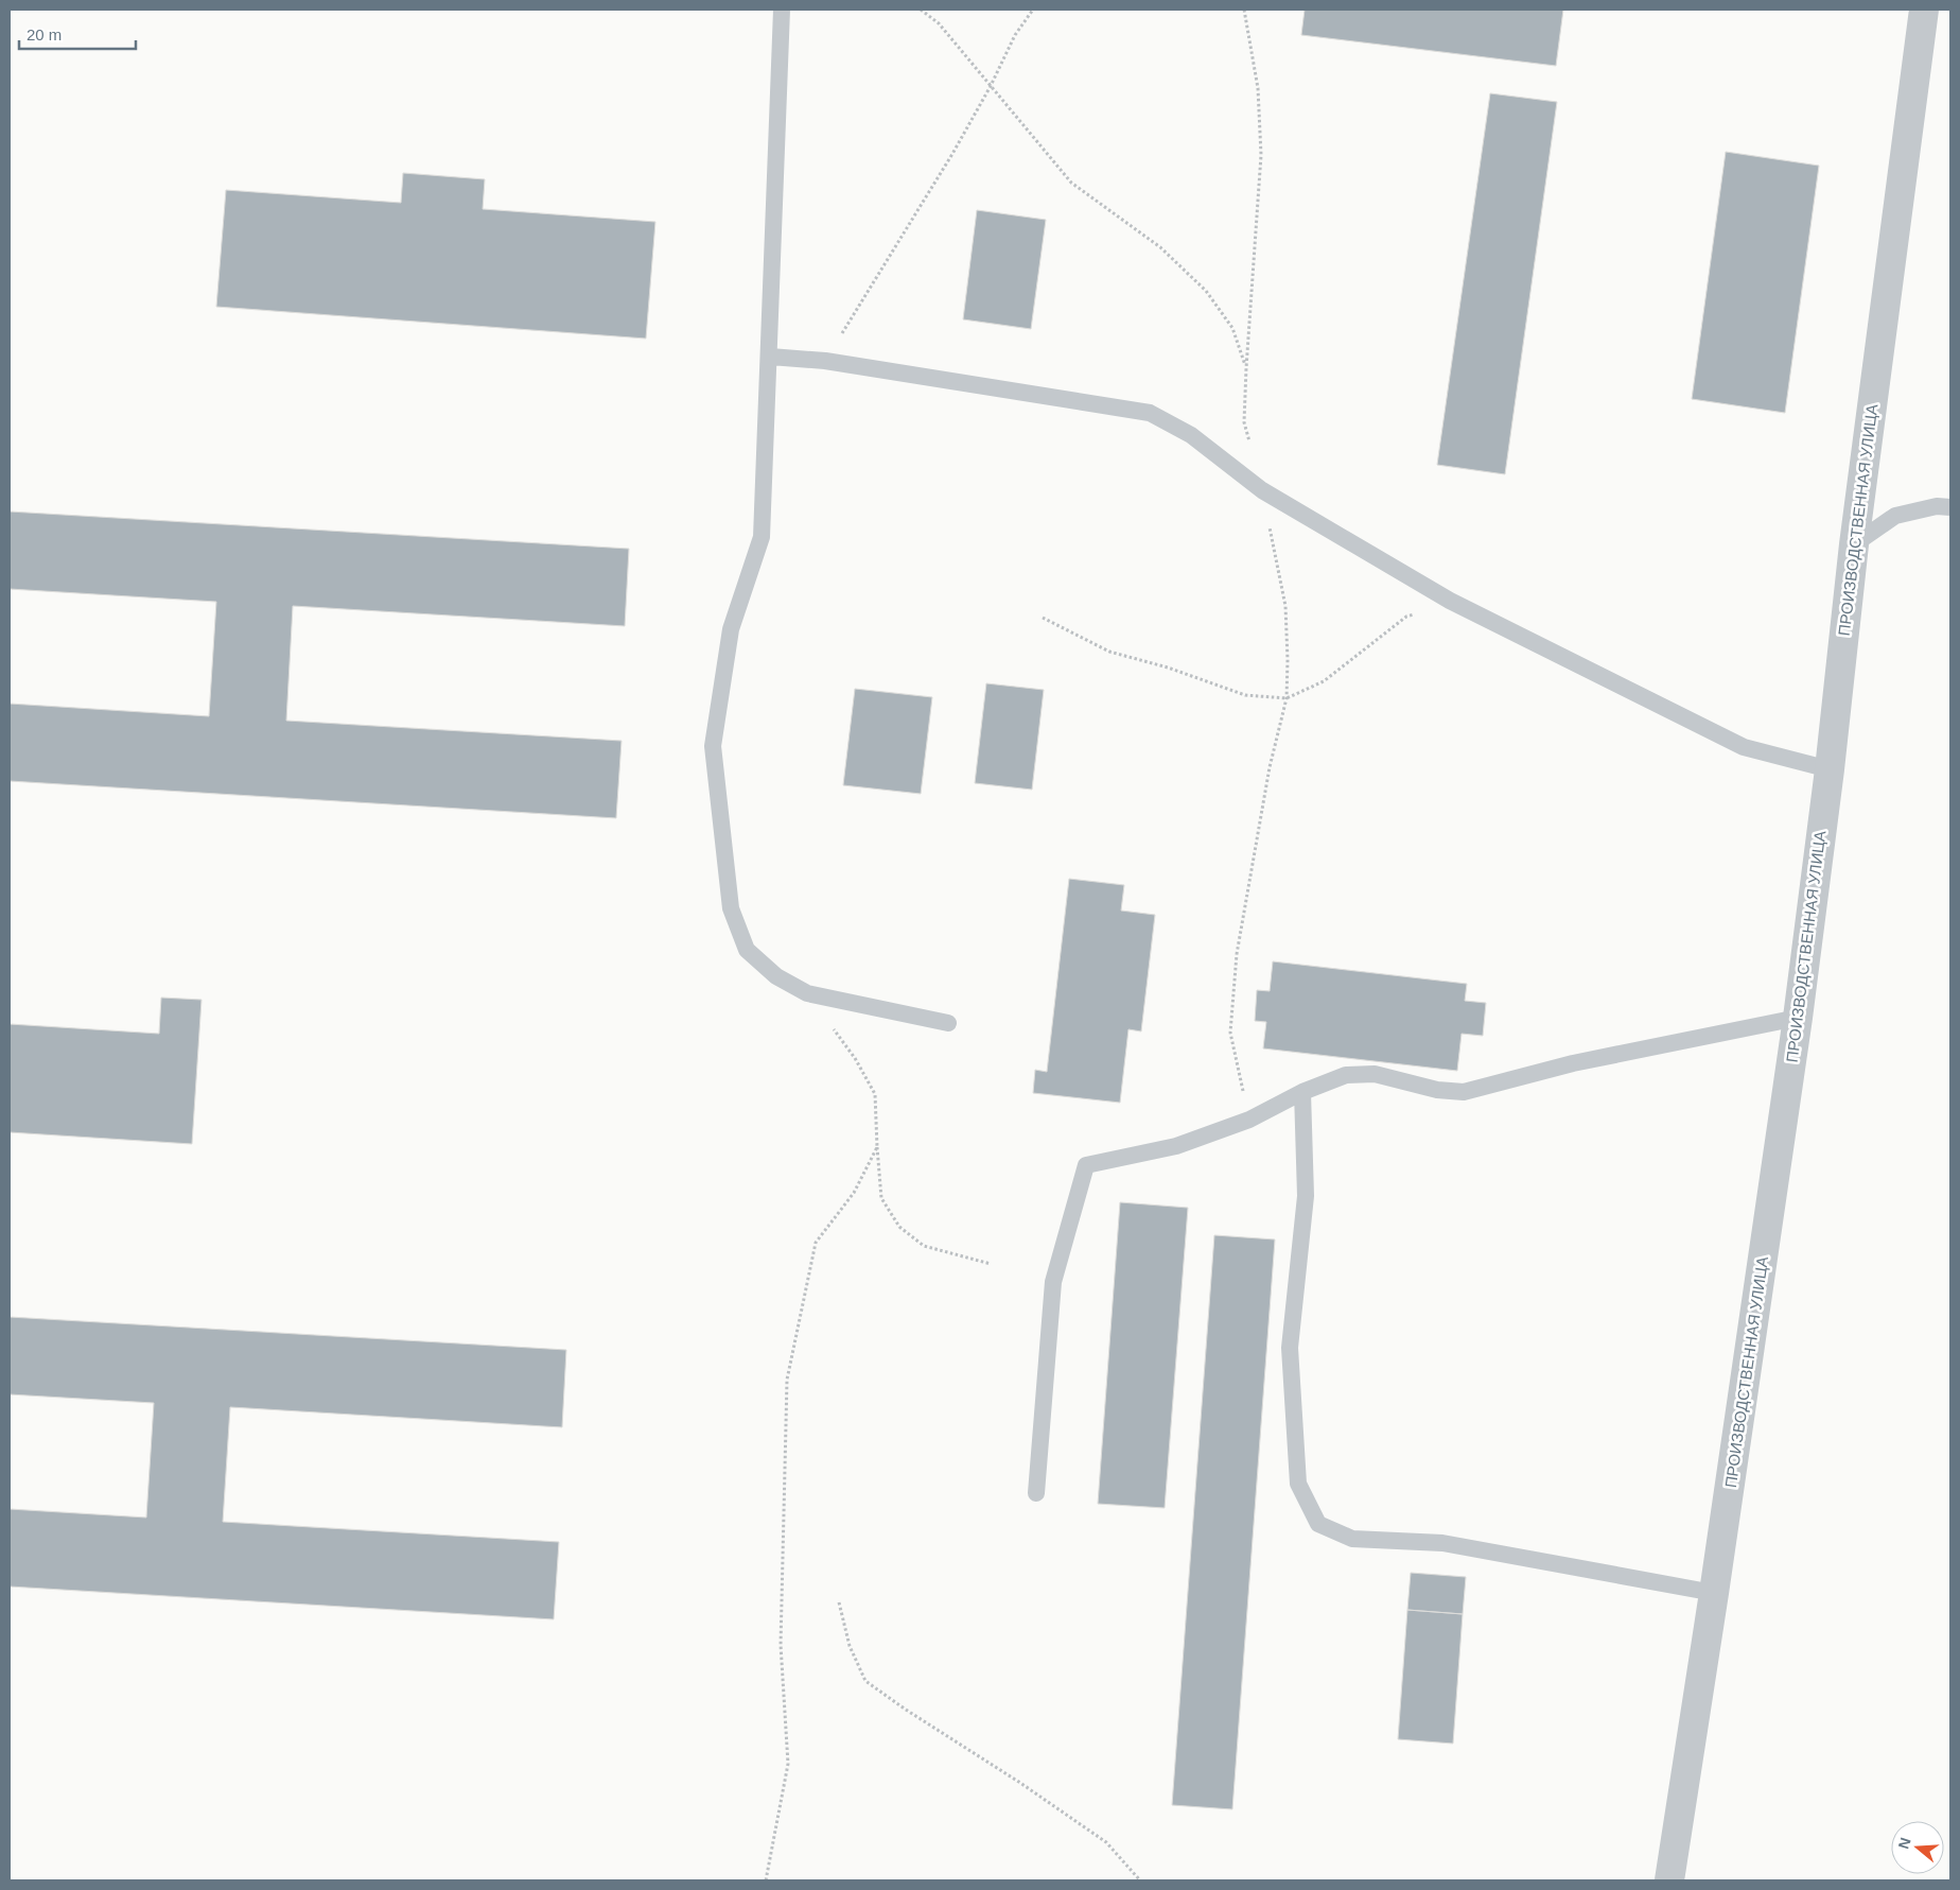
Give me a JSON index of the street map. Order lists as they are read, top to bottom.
{
  "streets": {
    "street": ["ПРОИЗВОДСТВЕННАЯ УЛИЦА"]
  },
  "scale_bar": "20 m",
  "north": "left"
}
